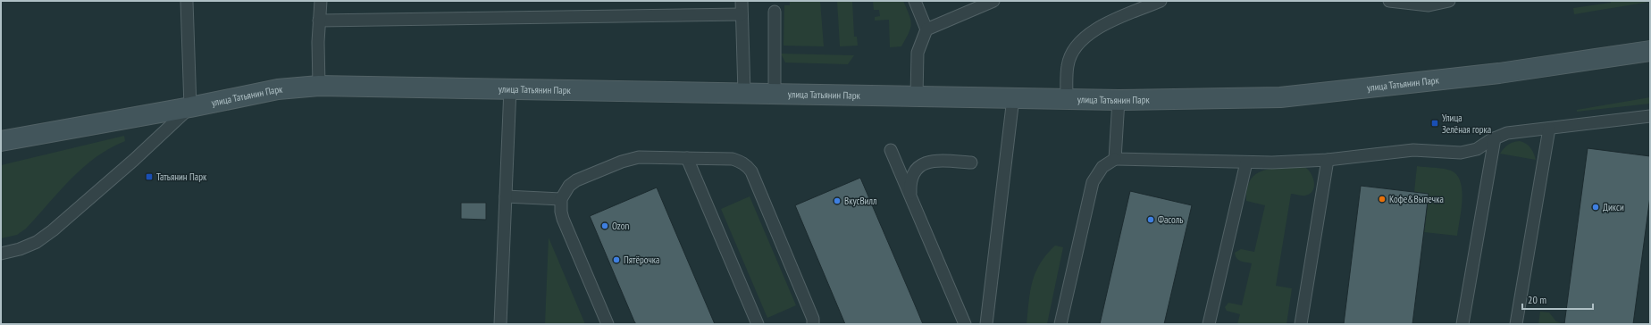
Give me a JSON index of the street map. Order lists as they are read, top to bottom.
{
  "streets": {
    "street": ["улица Татьянин Парк"]
  },
  "places": {
    "transit": ["Улица Зелёная горка", "Татьянин Парк"],
    "other": [
      "Кофе&Выпечка",
      "ВкусВилл",
      "Дикси",
      "Фасоль",
      "Ozon",
      "Пятёрочка"
    ]
  },
  "scale_bar": "20 m"
}
